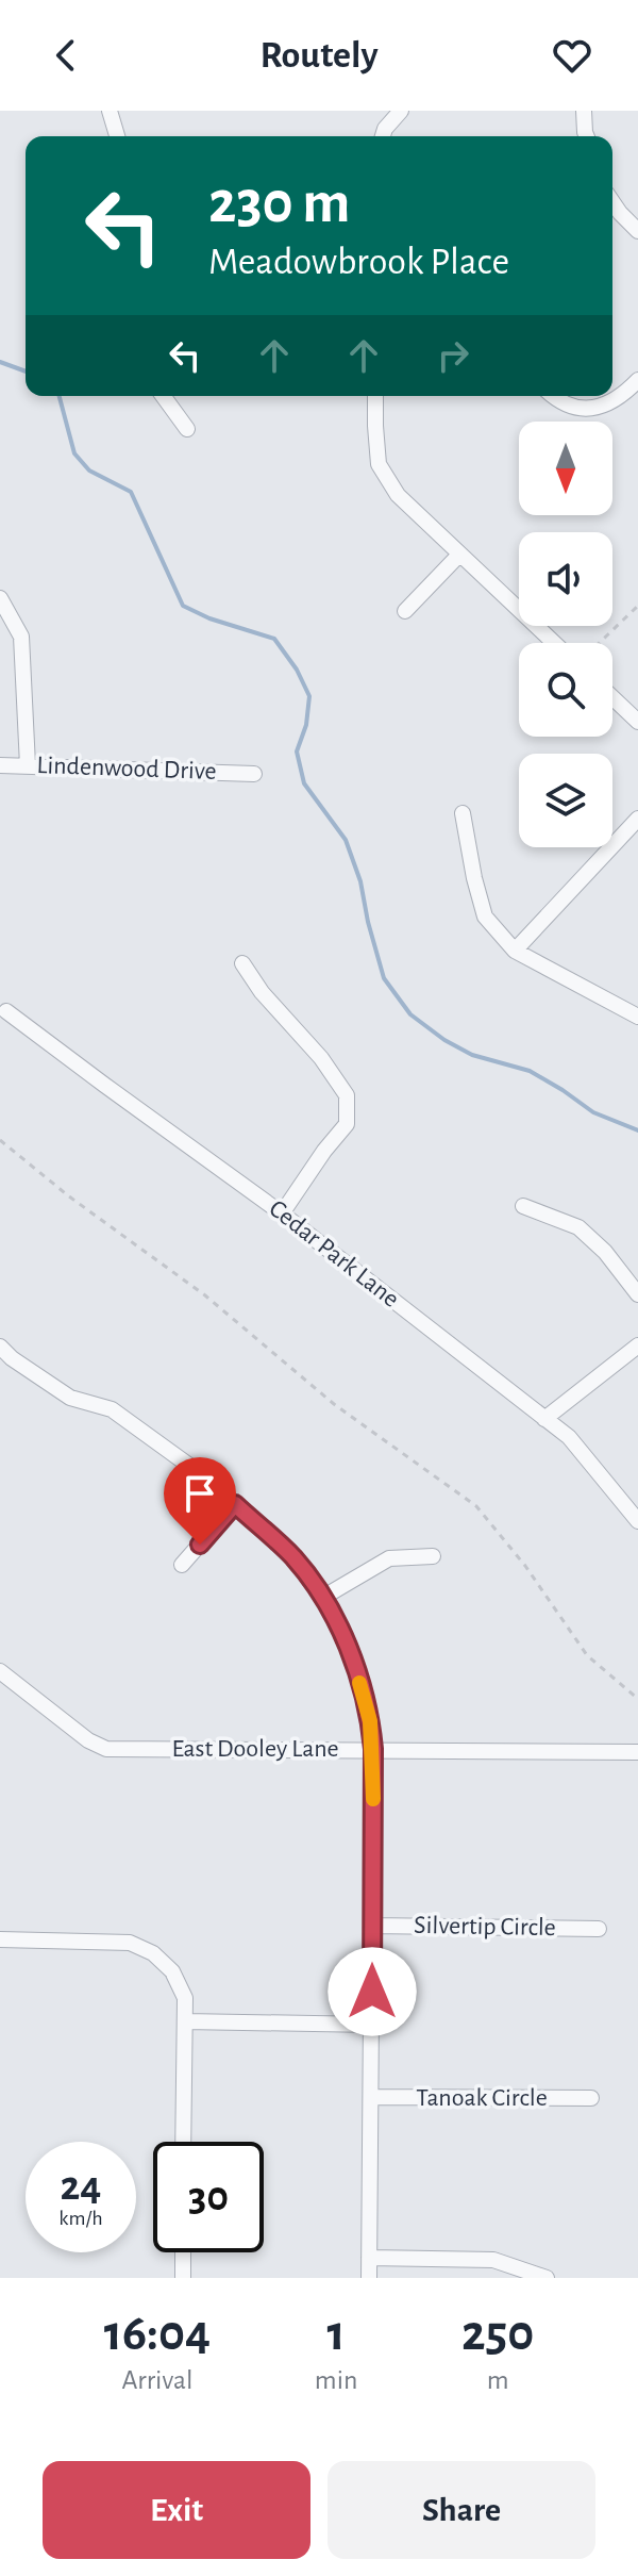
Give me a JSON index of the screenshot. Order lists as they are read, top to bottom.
{
  "streets": {
    "street": [
      "Lindenwood Drive",
      "Cedar Park Lane",
      "East Dooley Lane",
      "Silvertip Circle",
      "Tanoak Circle"
    ]
  },
  "north": "bottom",
  "page": {
    "header": "Routely",
    "turn": ["230 m", "Meadowbrook Place"],
    "speed": "24 km/h",
    "limit": "30",
    "eta": [
      "16:04",
      "Arrival",
      "1",
      "min",
      "250",
      "m"
    ],
    "buttons": ["Exit", "Share"]
  }
}
